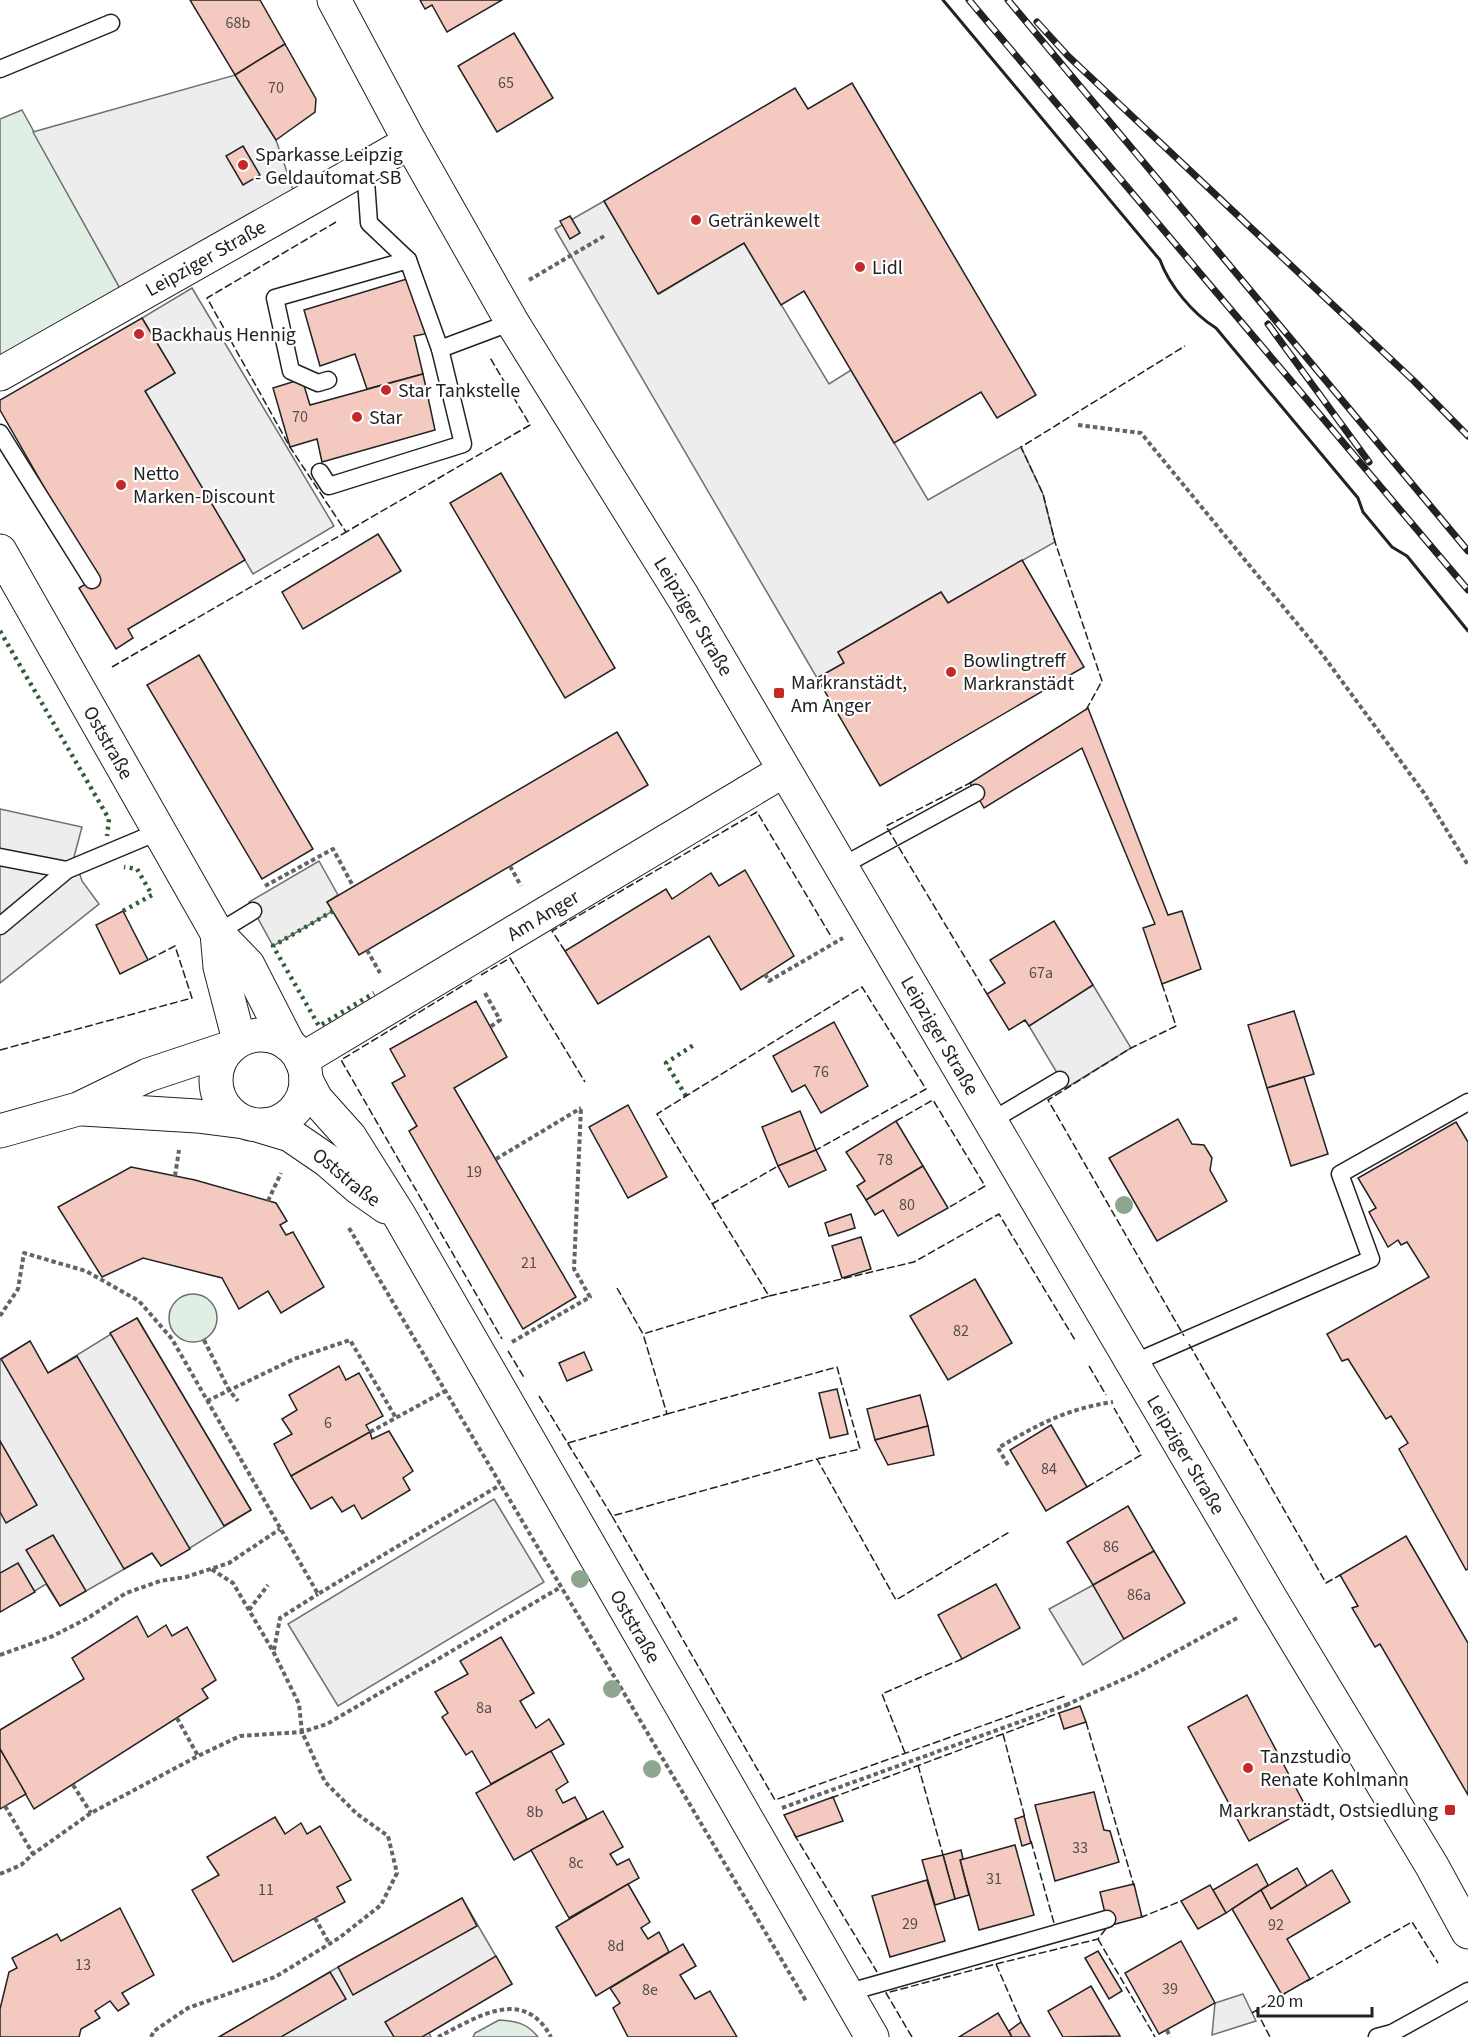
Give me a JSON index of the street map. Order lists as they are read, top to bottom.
{
  "streets": {
    "street": ["Leipziger Straße", "Oststraße", "Am Anger"]
  },
  "crossings": [
    ["Leipziger Straße", "Am Anger"],
    ["Oststraße", "Am Anger"]
  ],
  "places": {
    "other": [
      "Sparkasse Leipzig - Geldautomat SB",
      "Getränkewelt",
      "Lidl",
      "Backhaus Hennig",
      "Star Tankstelle",
      "Star",
      "Netto Marken-Discount",
      "Bowlingtreff Markranstädt",
      "Tanzstudio Renate Kohlmann"
    ],
    "transit": ["Markranstädt, Am Anger", "Markranstädt, Ostsiedlung"]
  },
  "house_numbers": [
    "68b",
    "65",
    "70",
    "70",
    "67a",
    "76",
    "78",
    "19",
    "80",
    "21",
    "82",
    "6",
    "84",
    "86",
    "86a",
    "8a",
    "8b",
    "33",
    "8c",
    "31",
    "11",
    "29",
    "92",
    "8d",
    "13",
    "39",
    "8e"
  ],
  "scale_bar": "20 m"
}
